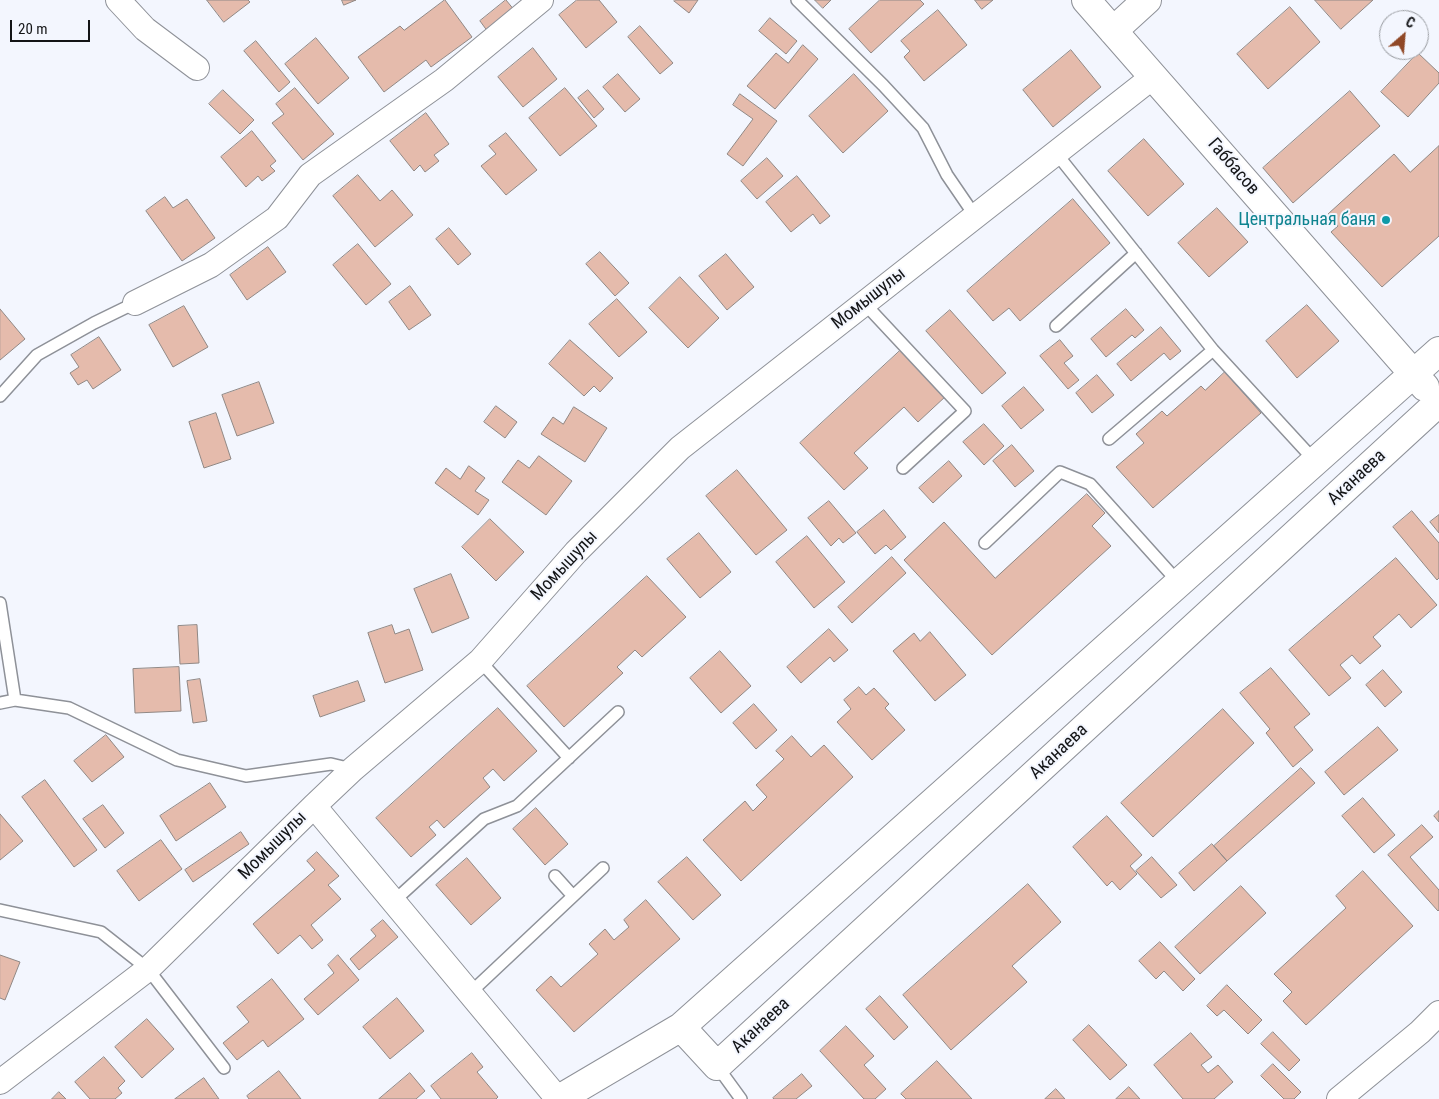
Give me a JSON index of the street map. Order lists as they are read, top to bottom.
{
  "streets": {
    "street": ["Габбасов", "Момышулы", "Аканаева"]
  },
  "crossings": [
    ["Габбасов", "Момышулы"],
    ["Габбасов", "Аканаева"]
  ],
  "places": ["Центральная баня"],
  "scale_bar": "20 m",
  "north": "top right"
}
